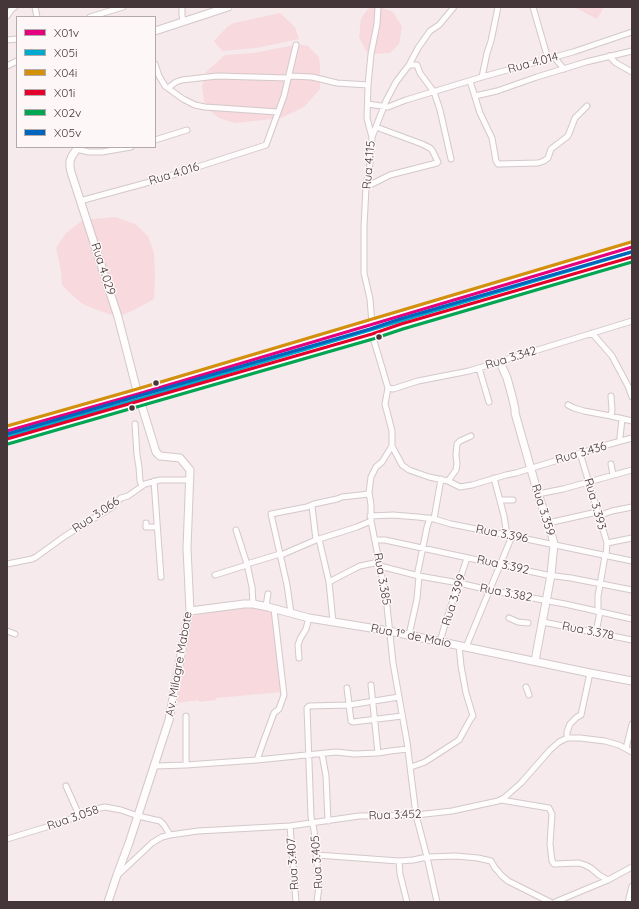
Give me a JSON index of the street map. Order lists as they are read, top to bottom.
{
  "streets": {
    "street": [
      "Rua 4.014",
      "Rua 4.115",
      "Rua 4.016",
      "Rua 4.029",
      "Rua 3.342",
      "Rua 3.436",
      "Rua 3.393",
      "Rua 3.359",
      "Rua 3.066",
      "Rua 3.396",
      "Rua 3.392",
      "Rua 3.385",
      "Rua 3.382",
      "Rua 3.399",
      "Rua 3.378",
      "Rua 1º de Maio",
      "Av. Milagre Mabote",
      "Rua 3.452",
      "Rua 3.058",
      "Rua 3.405",
      "Rua 3.407"
    ]
  },
  "crossings": [
    ["Rua 4.016", "Rua 4.029"],
    ["Rua 4.029", "Av. Milagre Mabote"],
    ["Rua 3.342", "Rua 3.359"],
    ["Rua 3.436", "Rua 3.393"],
    ["Rua 3.436", "Rua 3.359"],
    ["Rua 3.436", "Rua 3.385"],
    ["Rua 3.393", "Rua 3.396"],
    ["Rua 3.393", "Rua 3.392"],
    ["Rua 3.393", "Rua 3.382"],
    ["Rua 3.393", "Rua 3.378"],
    ["Rua 3.359", "Rua 3.396"],
    ["Rua 3.359", "Rua 3.392"],
    ["Rua 3.359", "Rua 3.382"],
    ["Rua 3.359", "Rua 3.378"],
    ["Rua 3.359", "Rua 1º de Maio"],
    ["Rua 3.066", "Av. Milagre Mabote"],
    ["Rua 3.396", "Rua 3.385"],
    ["Rua 3.392", "Rua 3.385"],
    ["Rua 3.392", "Rua 3.399"],
    ["Rua 3.385", "Rua 3.382"],
    ["Rua 3.385", "Rua 1º de Maio"],
    ["Rua 3.385", "Rua 3.452"],
    ["Rua 3.382", "Rua 3.399"],
    ["Rua 3.399", "Rua 1º de Maio"],
    ["Rua 1º de Maio", "Av. Milagre Mabote"],
    ["Av. Milagre Mabote", "Rua 3.452"],
    ["Av. Milagre Mabote", "Rua 3.058"],
    ["Rua 3.452", "Rua 3.405"],
    ["Rua 3.452", "Rua 3.407"]
  ],
  "lines": [
    "transit line X04i",
    "transit line X01v",
    "transit line X05i",
    "transit line X05v",
    "transit line X01i",
    "transit line X02v"
  ],
  "legend": [
    "X01v",
    "X05i",
    "X04i",
    "X01i",
    "X02v",
    "X05v"
  ]
}
